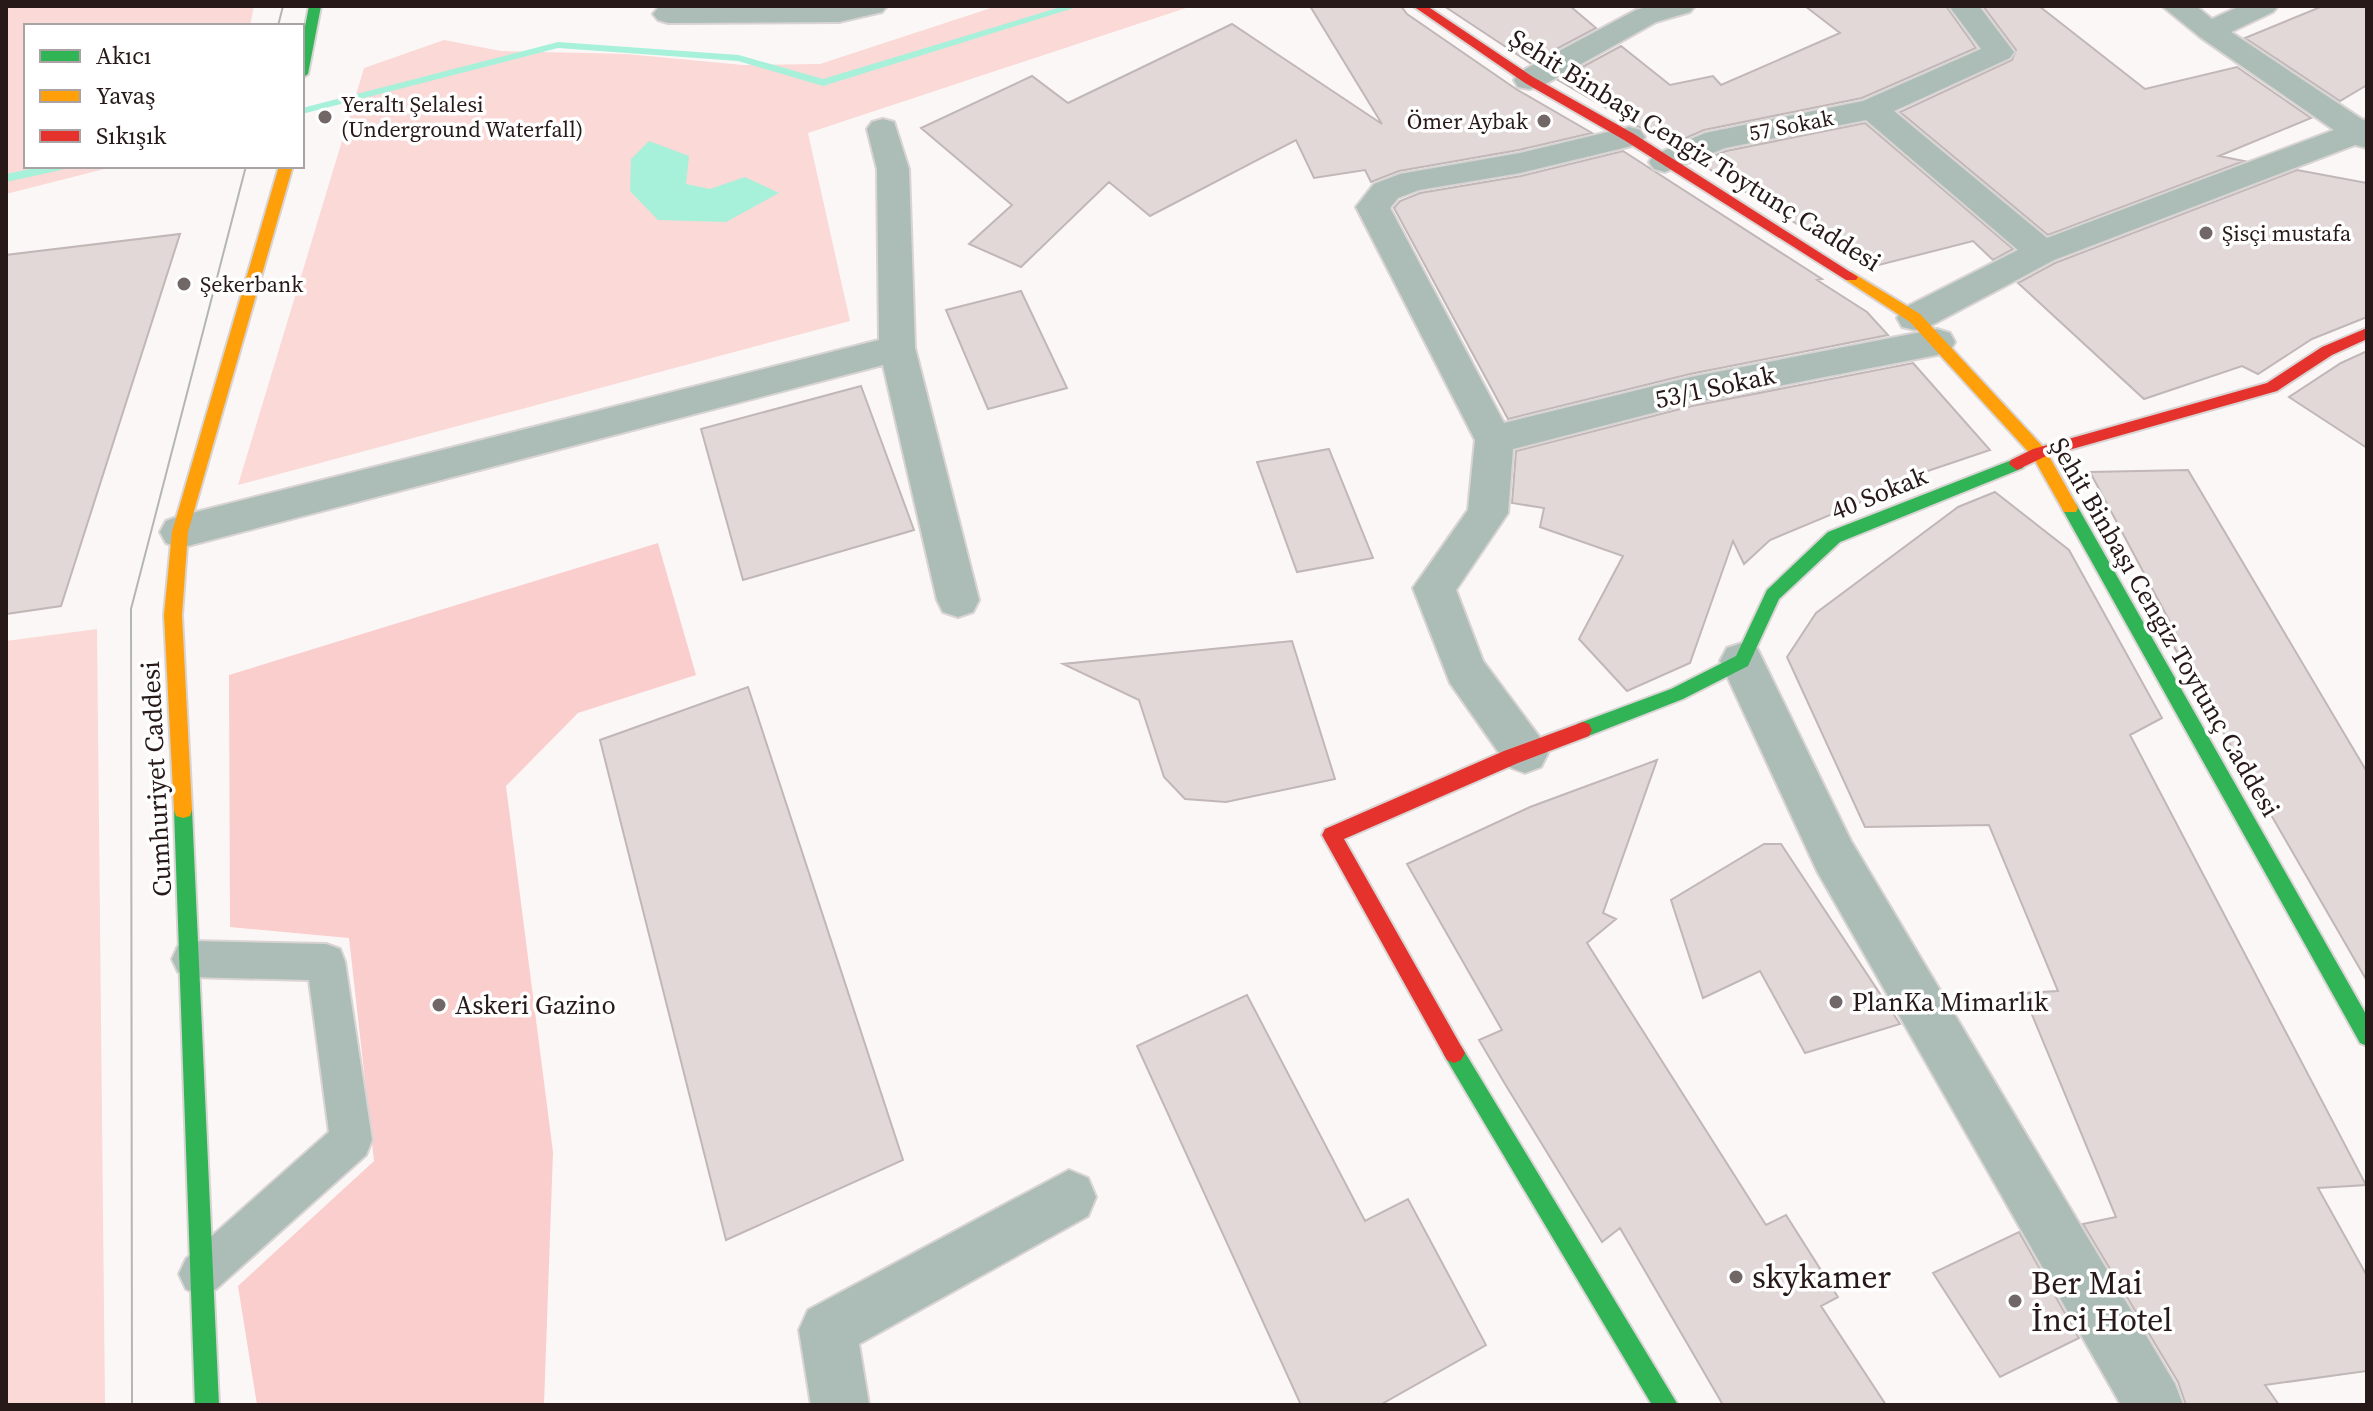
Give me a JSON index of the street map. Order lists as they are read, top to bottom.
{
  "streets": {
    "street": [
      "57 Sokak",
      "Şehit Binbaşı Cengiz Toytunç Caddesi",
      "53/1 Sokak",
      "40 Sokak",
      "Cumhuriyet Caddesi"
    ]
  },
  "crossings": [
    ["57 Sokak", "Şehit Binbaşı Cengiz Toytunç Caddesi"],
    ["Şehit Binbaşı Cengiz Toytunç Caddesi", "53/1 Sokak"],
    ["Şehit Binbaşı Cengiz Toytunç Caddesi", "40 Sokak"]
  ],
  "places": [
    "Yeraltı Şelalesi (Underground Waterfall)",
    "Ömer Aybak",
    "Şisçi mustafa",
    "Şekerbank",
    "PlanKa Mimarlık",
    "Askeri Gazino",
    "skykamer",
    "Ber Mai İnci Hotel"
  ],
  "legend": ["Akıcı", "Yavaş", "Sıkışık"]
}
